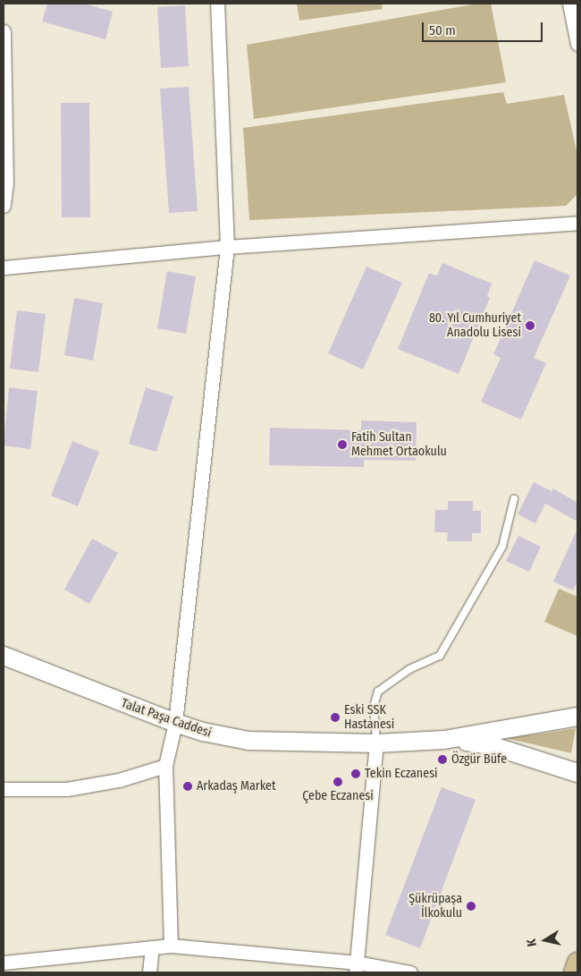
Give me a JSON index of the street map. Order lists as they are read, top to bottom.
{
  "streets": {
    "main road": ["Talat Paşa Caddesi"]
  },
  "places": [
    "80. Yıl Cumhuriyet Anadolu Lisesi",
    "Fatih Sultan Mehmet Ortaokulu",
    "Eski SSK Hastanesi",
    "Özgür Büfe",
    "Tekin Eczanesi",
    "Çebe Eczanesi",
    "Arkadaş Market",
    "Şükrüpaşa İlkokulu"
  ],
  "scale_bar": "50 m",
  "north": "left"
}
